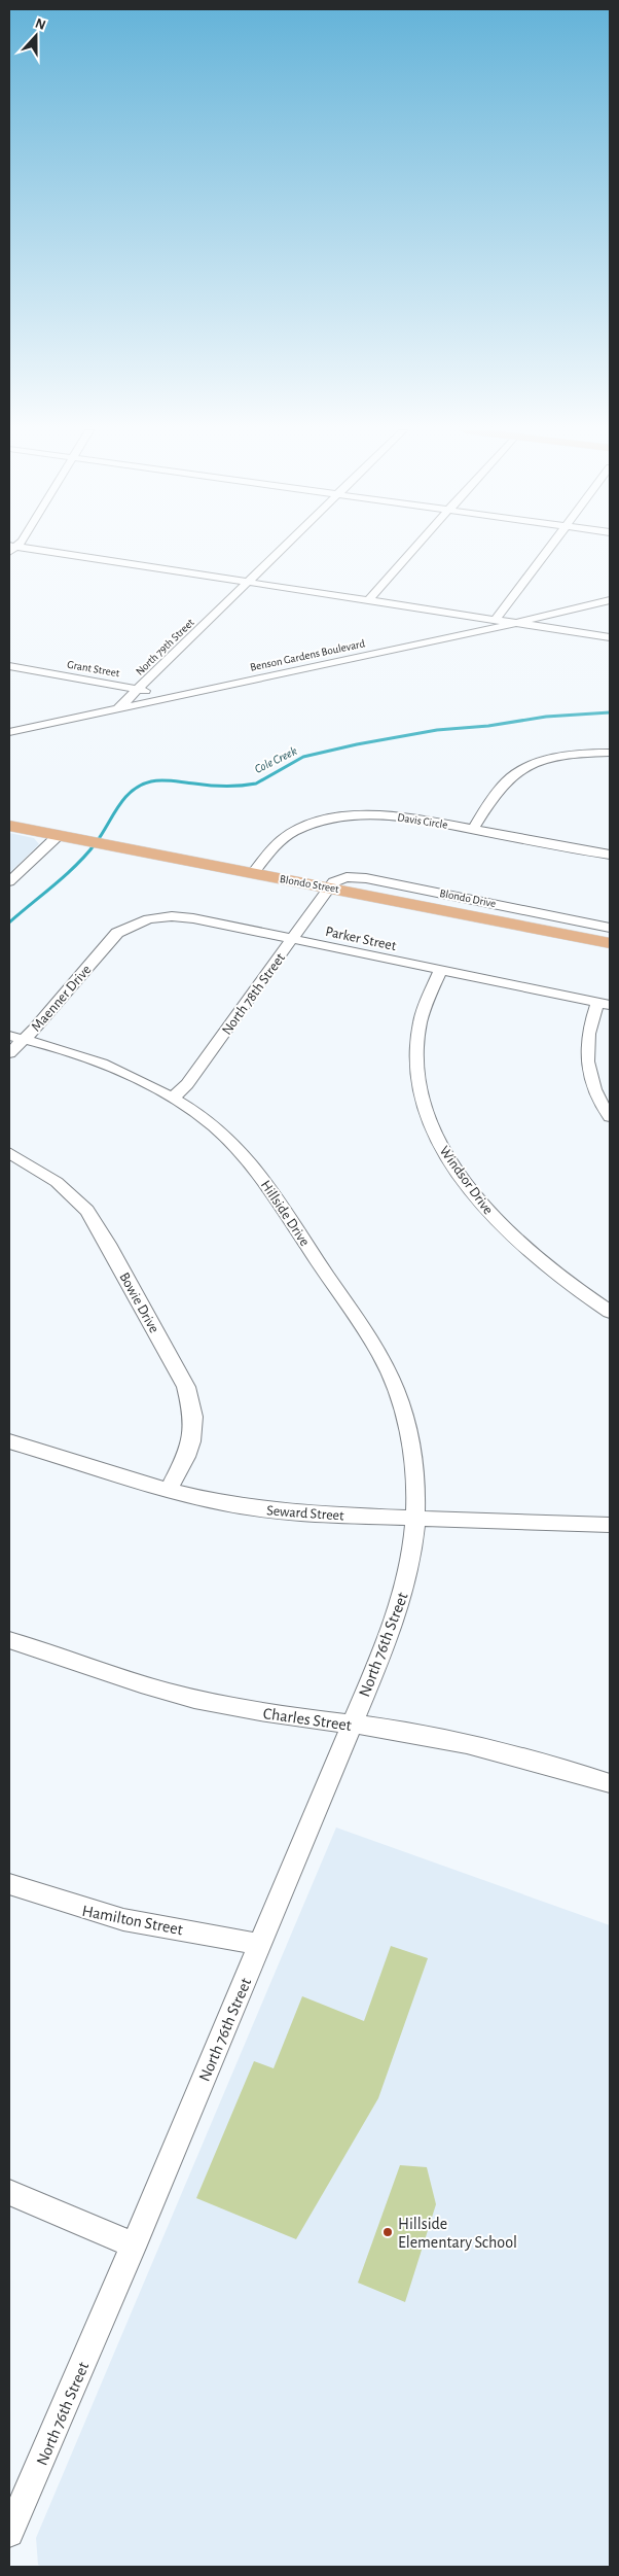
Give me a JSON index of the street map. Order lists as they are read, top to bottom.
{
  "streets": {
    "main road": ["Blondo Street"],
    "street": [
      "North 79th Street",
      "Benson Gardens Boulevard",
      "Grant Street",
      "Davis Circle",
      "Blondo Drive",
      "Parker Street",
      "North 78th Street",
      "Maenner Drive",
      "Windsor Drive",
      "Hillside Drive",
      "Bowie Drive",
      "Seward Street",
      "North 76th Street",
      "Charles Street",
      "Hamilton Street"
    ]
  },
  "crossings": [
    ["North 79th Street", "Benson Gardens Boulevard"],
    ["North 79th Street", "Grant Street"],
    ["Benson Gardens Boulevard", "Grant Street"],
    ["Davis Circle", "Blondo Street"],
    ["Blondo Street", "Blondo Drive"],
    ["Blondo Street", "North 78th Street"],
    ["Blondo Drive", "North 78th Street"],
    ["Parker Street", "North 78th Street"],
    ["Parker Street", "Maenner Drive"],
    ["Parker Street", "Windsor Drive"],
    ["North 78th Street", "Hillside Drive"],
    ["Maenner Drive", "Hillside Drive"],
    ["Hillside Drive", "Seward Street"],
    ["Hillside Drive", "North 76th Street"],
    ["Bowie Drive", "Seward Street"],
    ["Seward Street", "North 76th Street"],
    ["North 76th Street", "Charles Street"],
    ["North 76th Street", "Hamilton Street"]
  ],
  "water": ["Cole Creek"],
  "places": ["Hillside Elementary School"],
  "north": "top"
}
